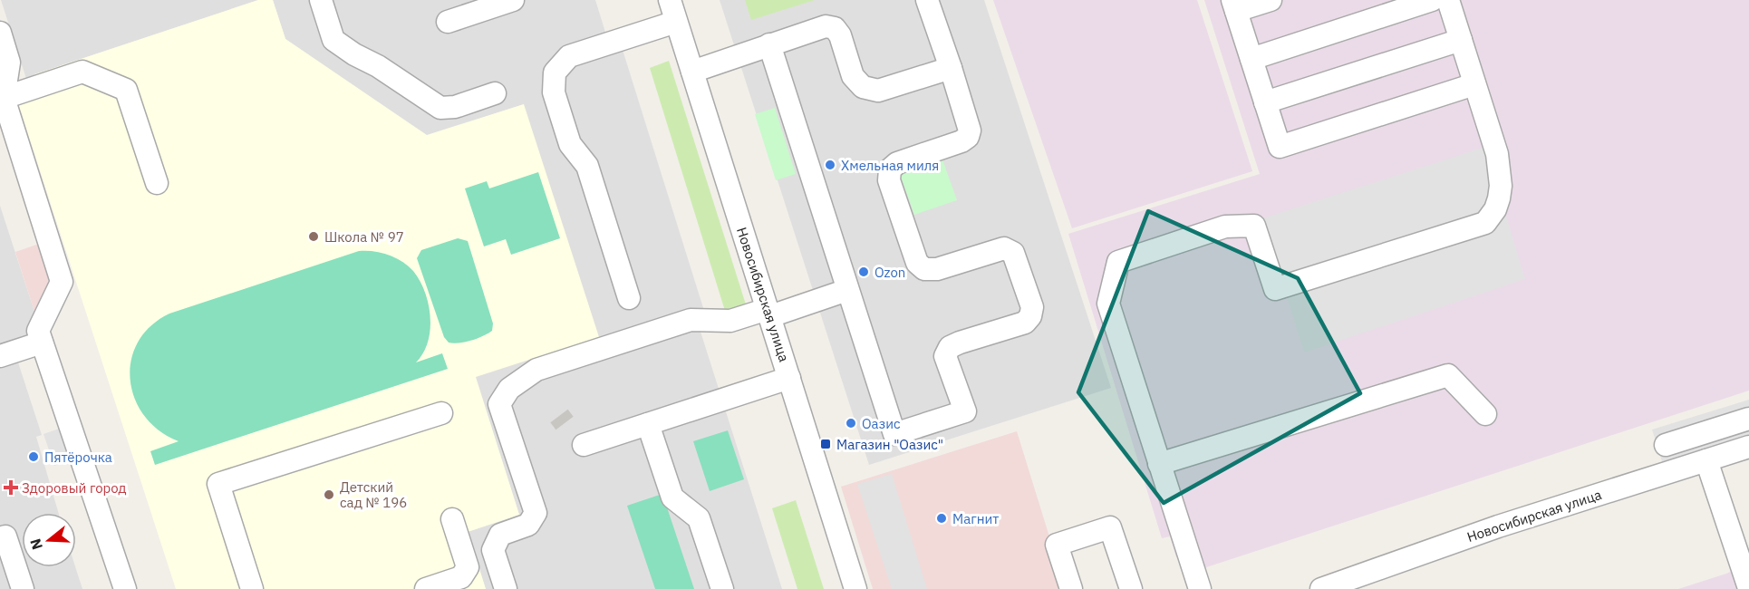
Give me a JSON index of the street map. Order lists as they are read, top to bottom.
{
  "streets": {
    "street": ["Новосибирская улица"]
  },
  "places": {
    "other": [
      "Хмельная миля",
      "Школа № 97",
      "Ozon",
      "Оазис",
      "Пятёрочка",
      "Детский сад № 196",
      "Магнит"
    ],
    "transit": ["Магазин \"Оазис\""],
    "health": ["Здоровый город"]
  },
  "north": "left"
}
